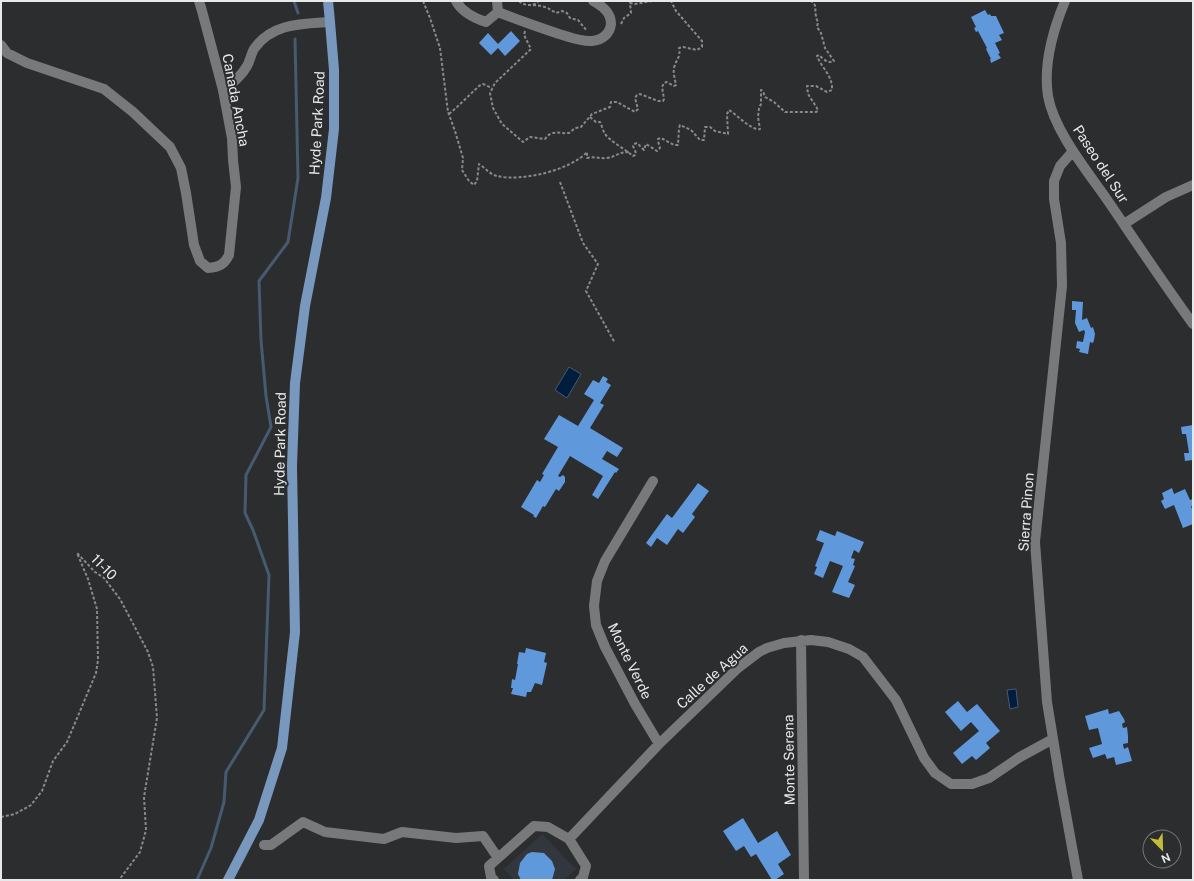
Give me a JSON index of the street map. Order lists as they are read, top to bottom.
{
  "streets": {
    "main road": ["Hyde Park Road"],
    "street": [
      "Canada Ancha",
      "Paseo del Sur",
      "Sierra Pinon",
      "Monte Verde",
      "Calle de Agua",
      "Monte Serena"
    ],
    "path": ["11-10"]
  },
  "crossings": [
    ["Paseo del Sur", "Sierra Pinon"],
    ["Sierra Pinon", "Calle de Agua"],
    ["Monte Verde", "Calle de Agua"],
    ["Calle de Agua", "Monte Serena"]
  ],
  "north": "bottom right"
}
